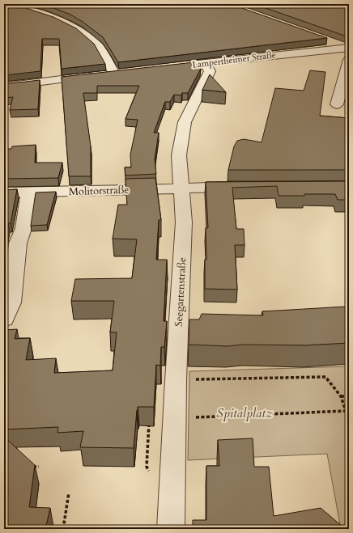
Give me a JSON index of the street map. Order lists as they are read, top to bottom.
{
  "streets": {
    "street": ["Lampertheimer Straße", "Molitorstraße", "Seegartenstraße"]
  },
  "crossings": [
    ["Lampertheimer Straße", "Seegartenstraße"],
    ["Molitorstraße", "Seegartenstraße"]
  ],
  "parks": ["Spitalplatz"]
}
